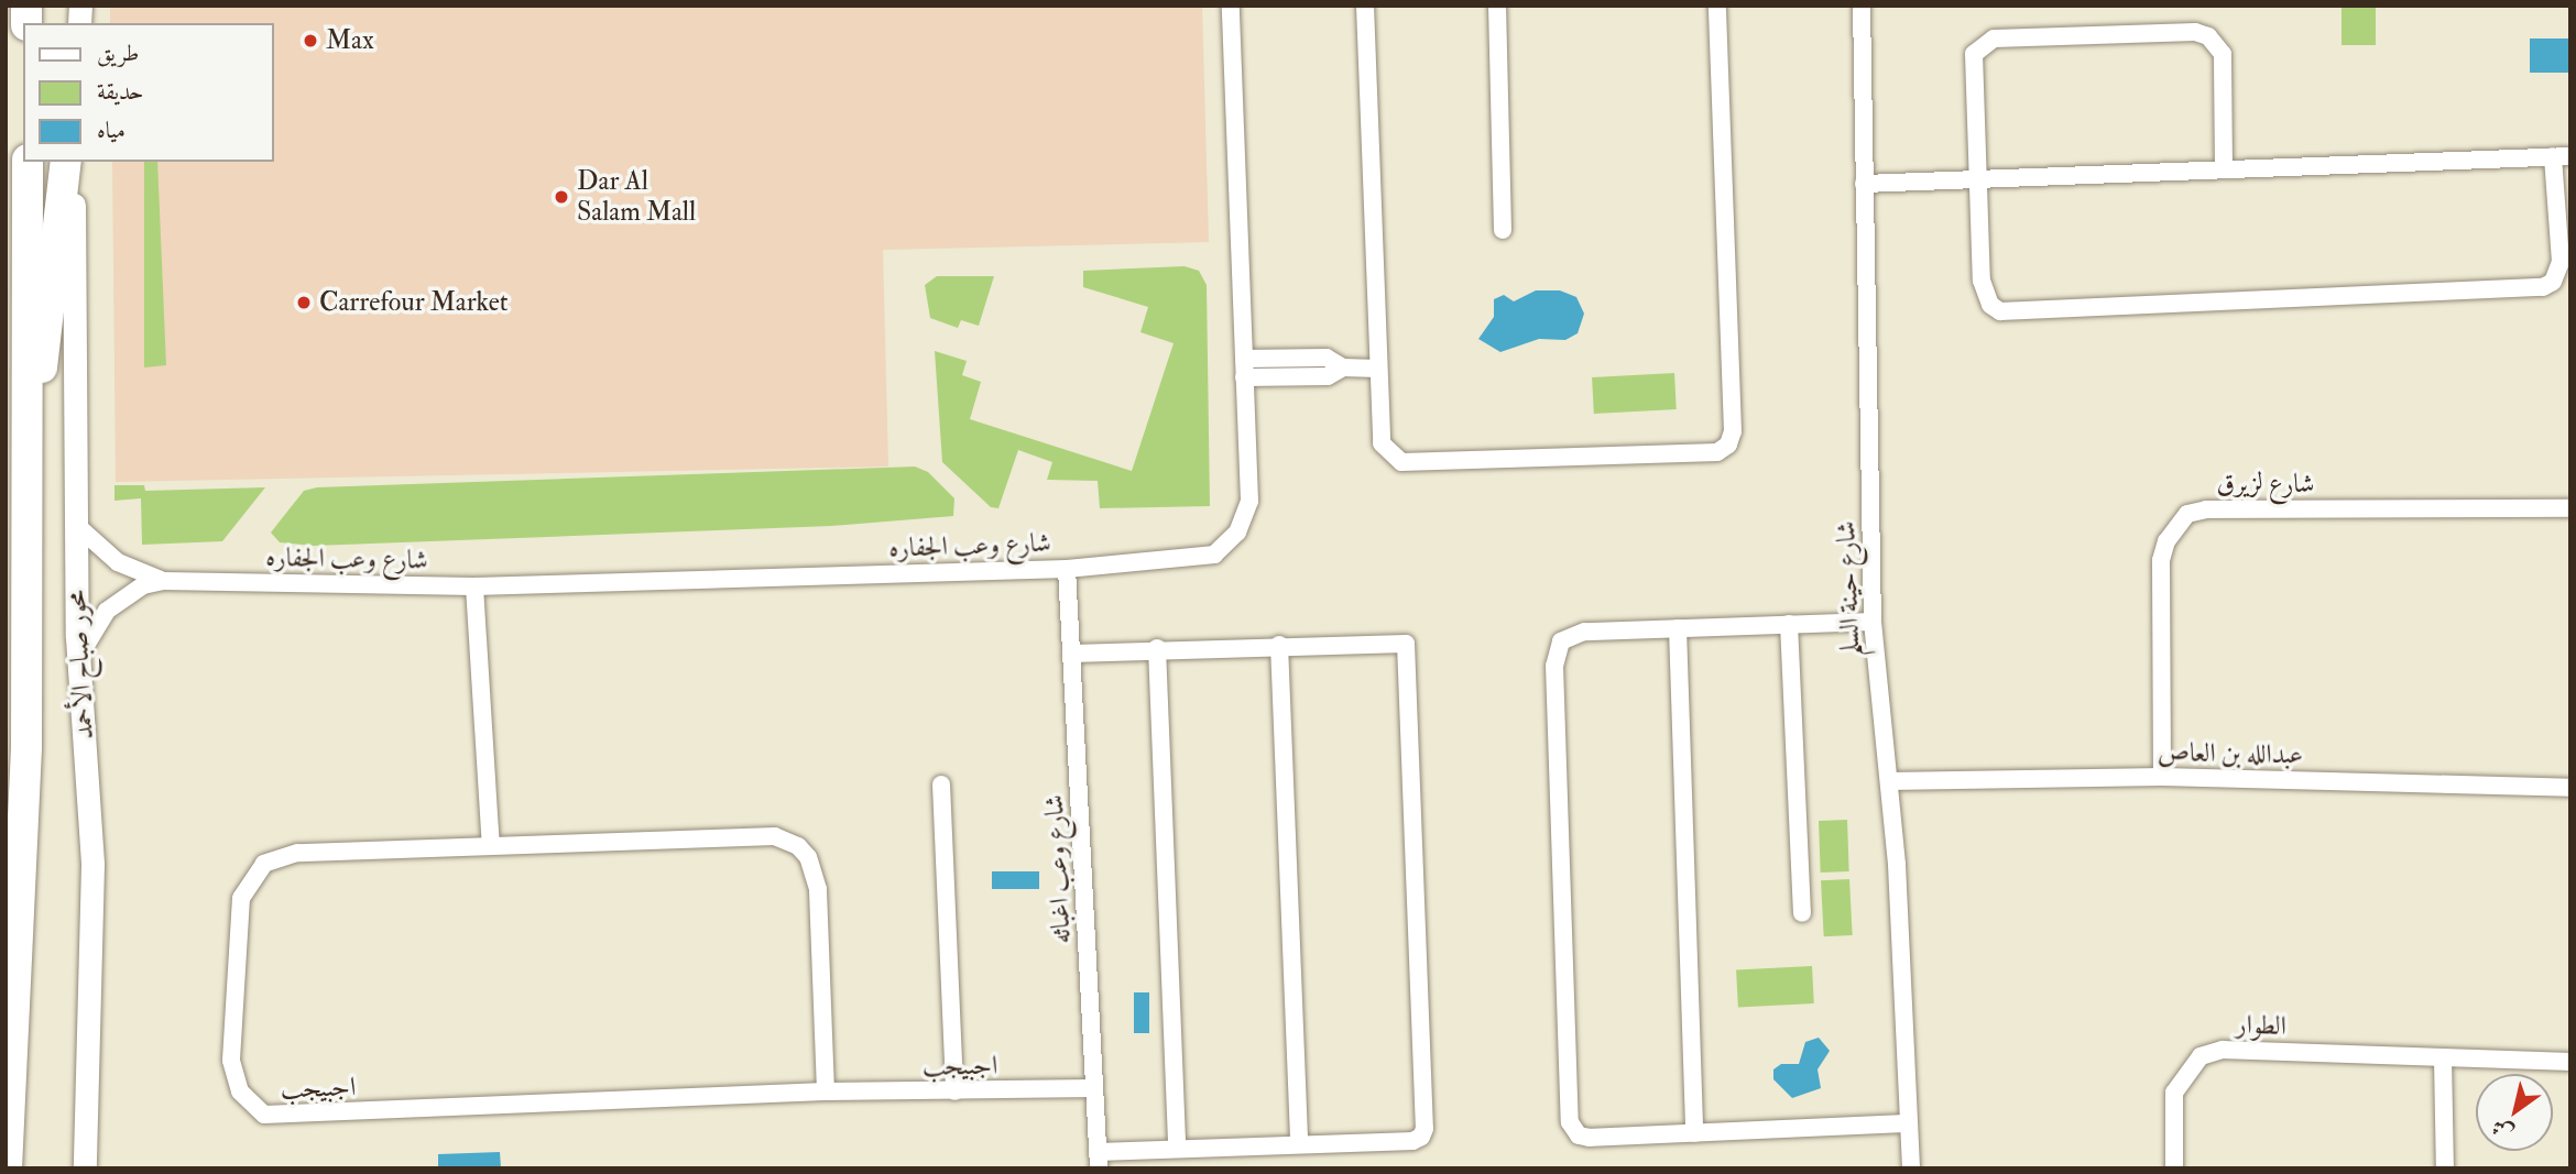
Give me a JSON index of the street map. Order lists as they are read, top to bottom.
{
  "streets": {
    "highway": ["محور صباح الأحمد"],
    "street": [
      "شارع لزيرق",
      "شارع وعب الجفاره",
      "شارع حينة السلم",
      "عبدالله بن العاص",
      "شارع وعب اغباثه",
      "الطوار",
      "اجبيجب"
    ]
  },
  "crossings": [
    ["شارع لزيرق", "عبدالله بن العاص"],
    ["شارع وعب الجفاره", "محور صباح الأحمد"],
    ["شارع وعب الجفاره", "شارع وعب اغباثه"],
    ["شارع حينة السلم", "عبدالله بن العاص"],
    ["شارع وعب اغباثه", "اجبيجب"]
  ],
  "places": ["Max", "Dar Al Salam Mall", "Carrefour Market"],
  "legend": ["طريق", "حديقة", "مياه"],
  "north": "bottom left"
}
